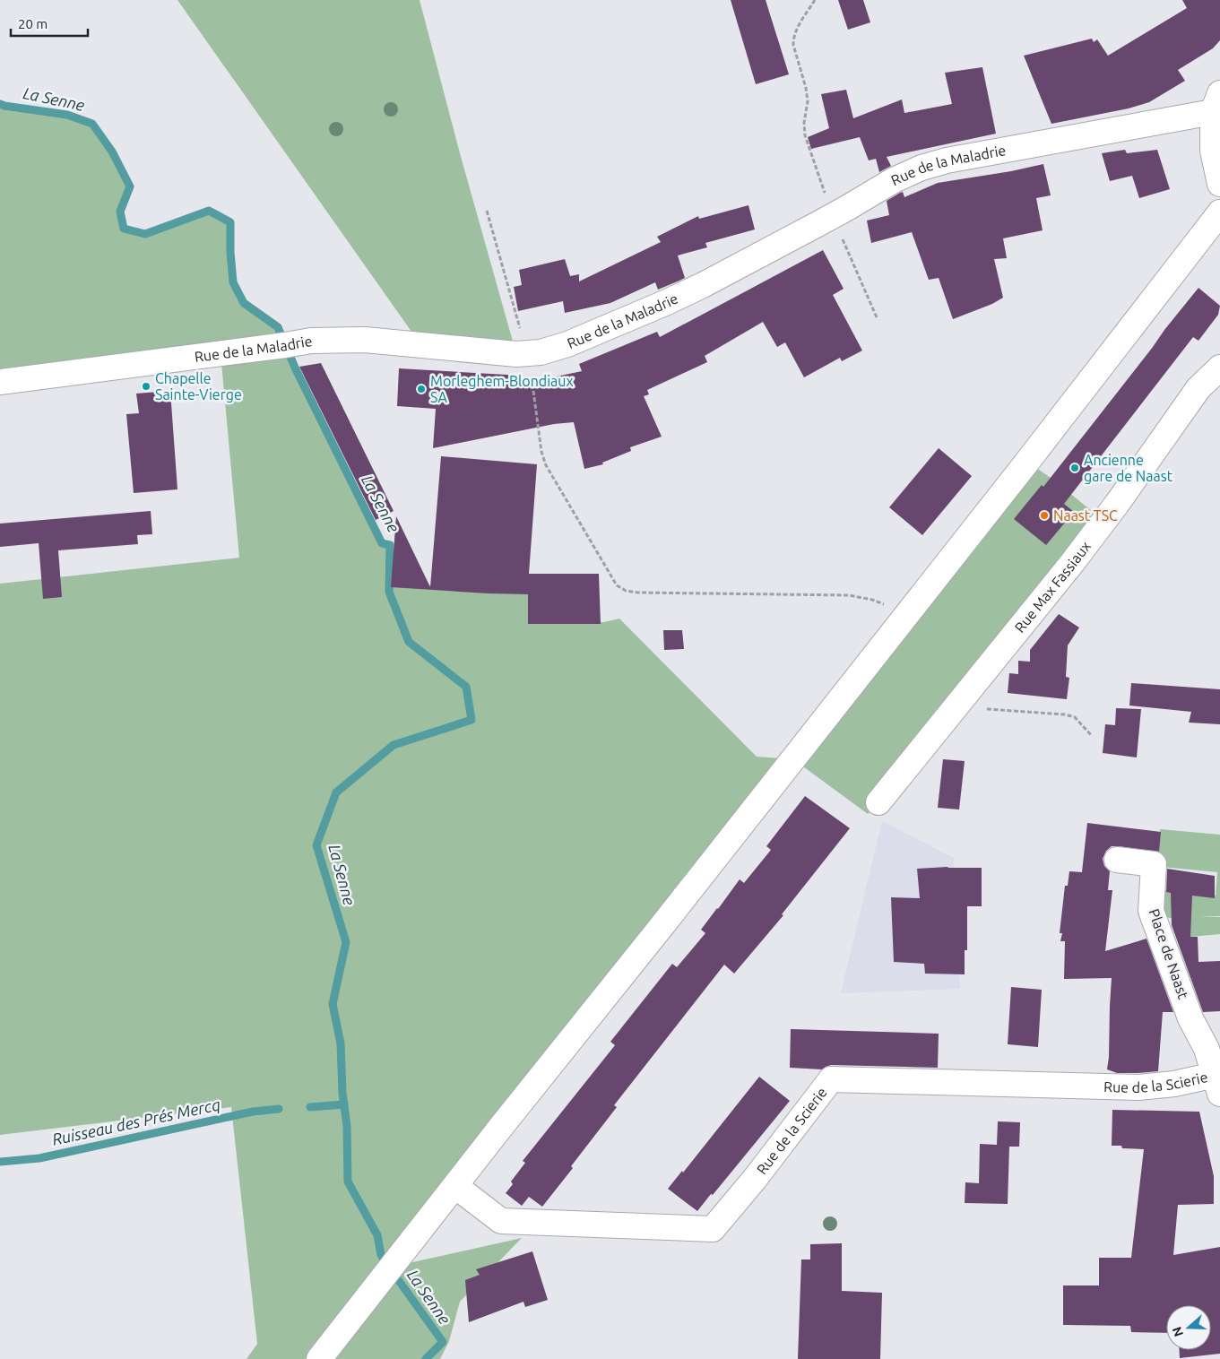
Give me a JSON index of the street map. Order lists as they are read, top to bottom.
{
  "streets": {
    "street": [
      "Rue de la Maladrie",
      "Rue Max Fassiaux",
      "Place de Naast",
      "Rue de la Scierie"
    ]
  },
  "crossings": [
    ["Place de Naast", "Rue de la Scierie"]
  ],
  "water": ["La Senne", "Ruisseau des Prés Mercq"],
  "places": [
    "Chapelle Sainte-Vierge",
    "Morleghem-Blondiaux SA",
    "Ancienne gare de Naast",
    "Naast TSC"
  ],
  "scale_bar": "20 m",
  "north": "left"
}
